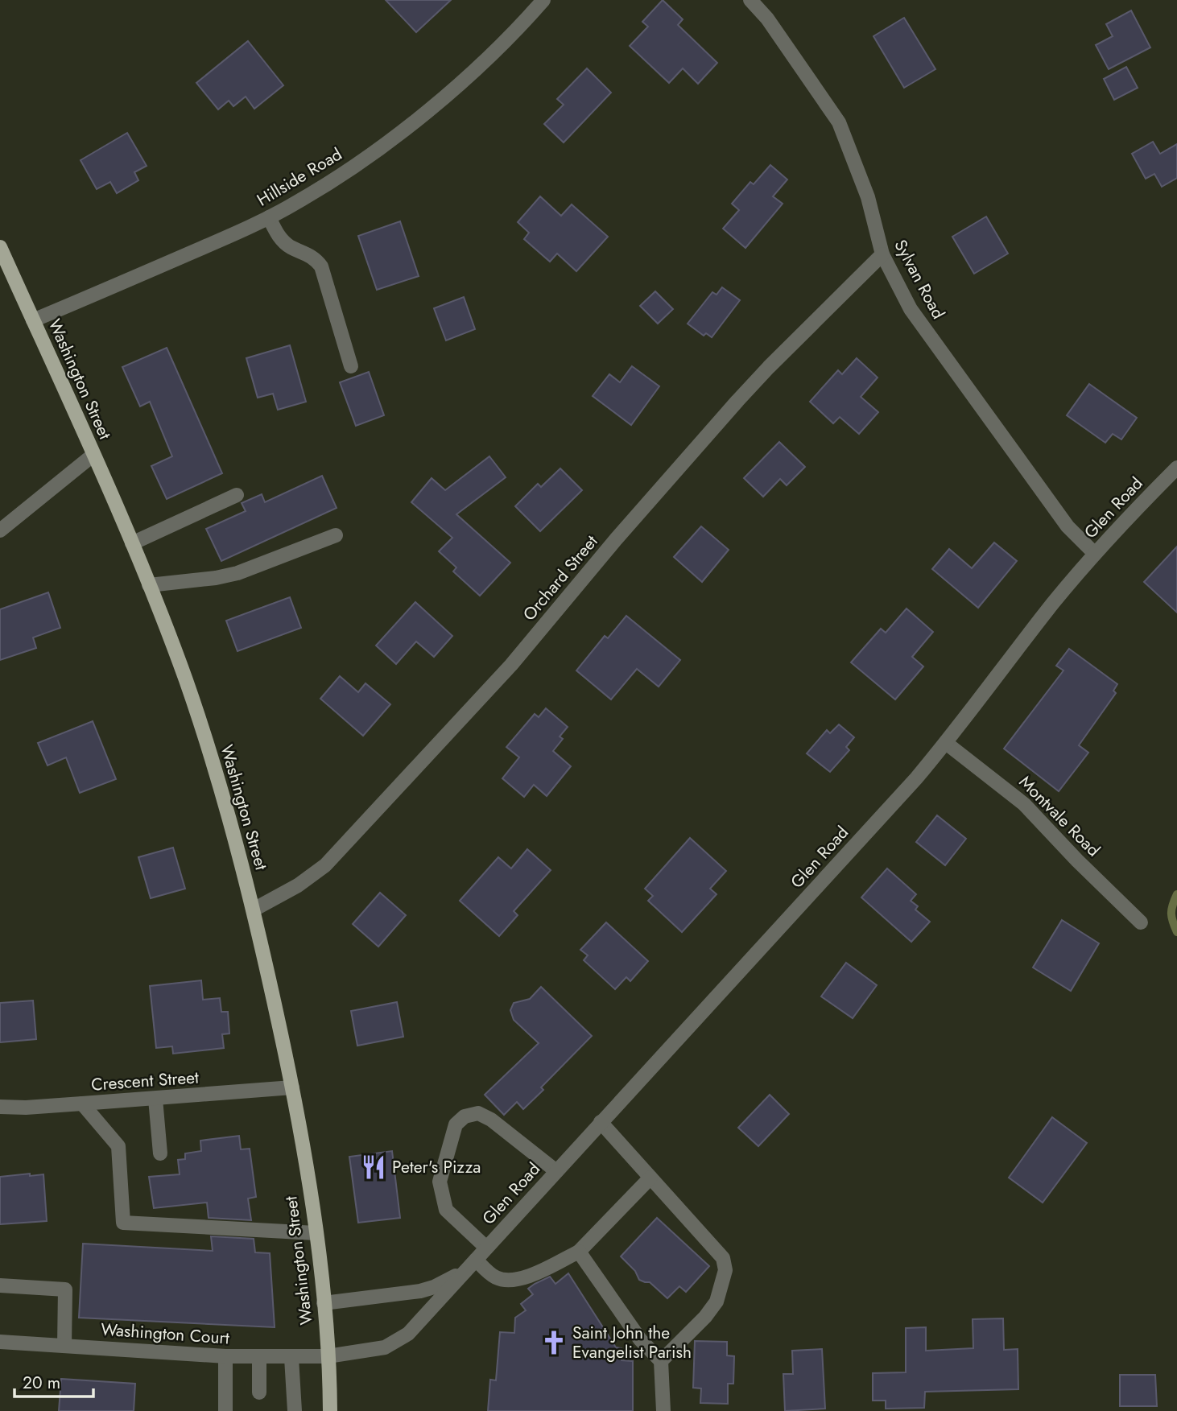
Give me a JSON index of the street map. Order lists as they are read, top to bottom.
{
  "streets": {
    "main road": ["Washington Street"],
    "street": [
      "Hillside Road",
      "Sylvan Road",
      "Glen Road",
      "Orchard Street",
      "Montvale Road",
      "Crescent Street",
      "Washington Court"
    ]
  },
  "crossings": [
    ["Hillside Road", "Washington Street"],
    ["Sylvan Road", "Glen Road"],
    ["Sylvan Road", "Orchard Street"],
    ["Washington Street", "Glen Road"],
    ["Washington Street", "Orchard Street"],
    ["Washington Street", "Crescent Street"],
    ["Washington Street", "Washington Court"],
    ["Glen Road", "Montvale Road"],
    ["Glen Road", "Washington Court"]
  ],
  "places": {
    "restaurant": ["Peter's Pizza"],
    "church": ["Saint John the Evangelist Parish"]
  },
  "scale_bar": "20 m"
}
